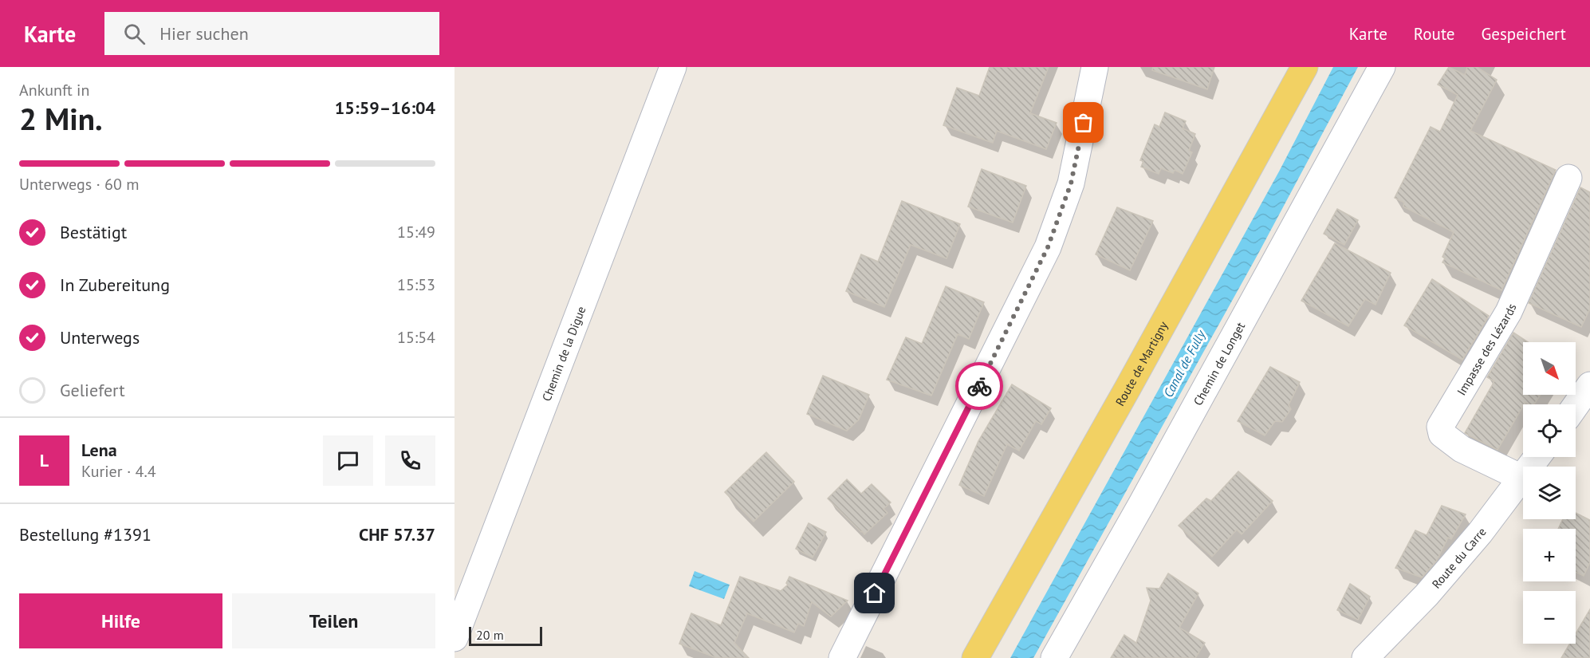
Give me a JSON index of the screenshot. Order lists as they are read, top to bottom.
{
  "streets": {
    "main road": ["Route de Martigny"],
    "street": [
      "Impasse des Lézards",
      "Chemin de la Digue",
      "Chemin de Longet",
      "Route du Carre"
    ]
  },
  "crossings": [
    ["Impasse des Lézards", "Route du Carre"]
  ],
  "water": ["Canal de Fully"],
  "scale_bar": "20 m",
  "north": "bottom right",
  "page": {
    "header": "Karte",
    "search": "Hier suchen",
    "nav": ["Karte", "Route", "Gespeichert"],
    "heading": ["2 Min.", "Ankunft in", "15:59–16:04"],
    "panel": [
      "Lena",
      "Kurier · 4.4",
      "Bestellung #1391",
      "CHF 57.37"
    ],
    "bar": "Unterwegs · 60 m",
    "list": [
      ["Bestätigt", "15:49"],
      ["In Zubereitung", "15:53"],
      ["Unterwegs", "15:54"],
      "Geliefert"
    ],
    "map_buttons": ["+", "−"],
    "round": "L",
    "buttons": ["Hilfe", "Teilen"],
    "scale": "20 m"
  }
}
